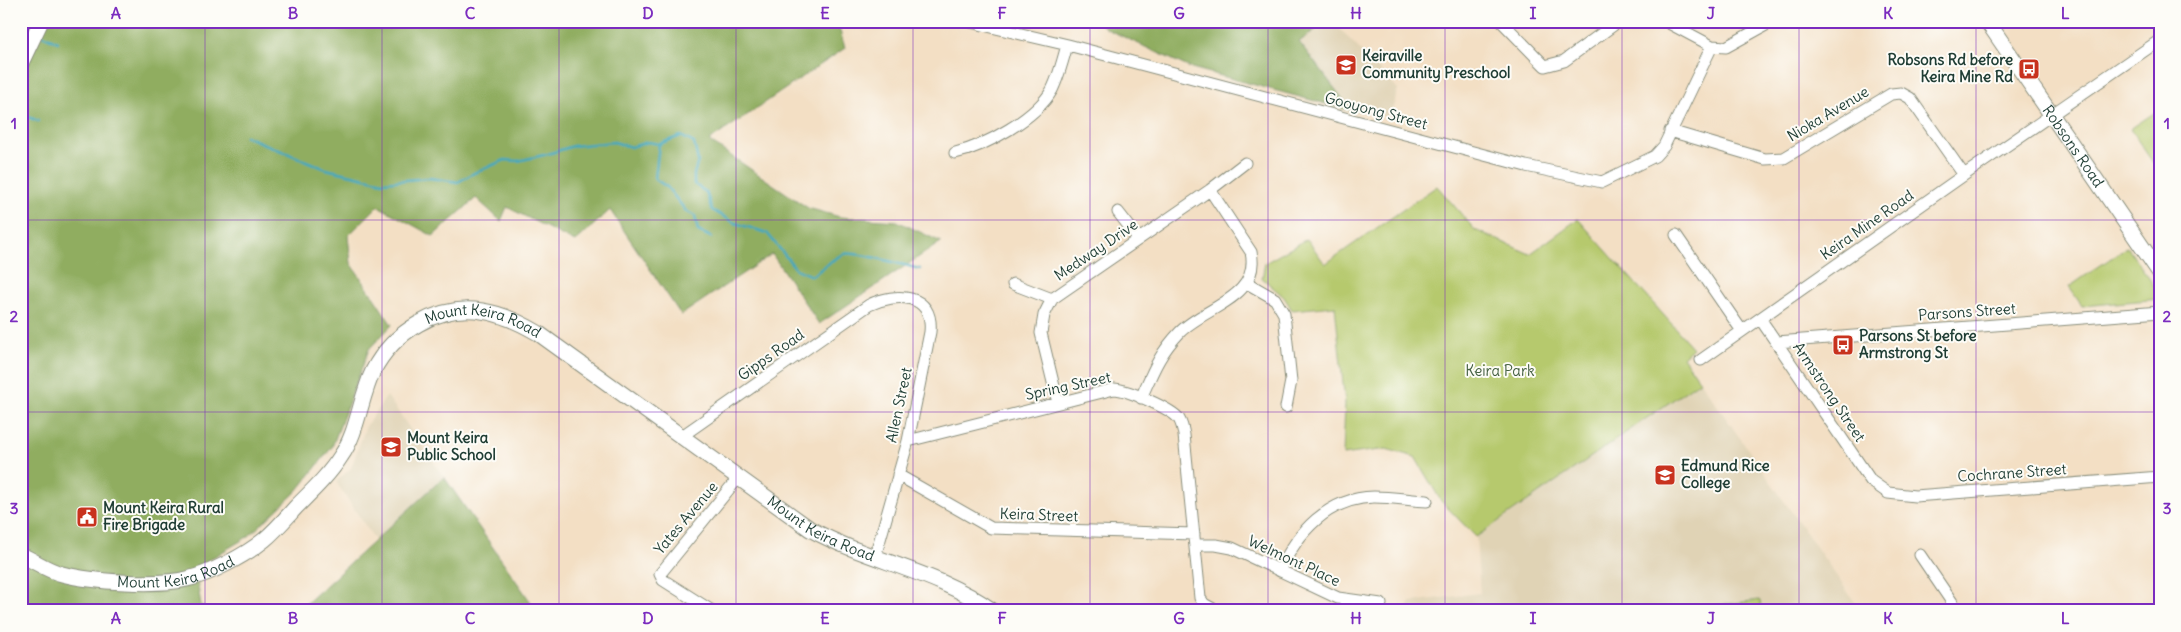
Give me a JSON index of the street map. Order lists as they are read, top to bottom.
{
  "streets": {
    "main road": ["Robsons Road", "Mount Keira Road"],
    "street": [
      "Gooyong Street",
      "Nioka Avenue",
      "Keira Mine Road",
      "Medway Drive",
      "Parsons Street",
      "Gipps Road",
      "Spring Street",
      "Armstrong Street",
      "Allen Street",
      "Cochrane Street",
      "Keira Street",
      "Yates Avenue",
      "Welmont Place"
    ]
  },
  "crossings": [
    ["Gooyong Street", "Nioka Avenue"],
    ["Nioka Avenue", "Keira Mine Road"],
    ["Robsons Road", "Keira Mine Road"],
    ["Keira Mine Road", "Armstrong Street"],
    ["Medway Drive", "Spring Street"],
    ["Parsons Street", "Armstrong Street"],
    ["Mount Keira Road", "Gipps Road"],
    ["Mount Keira Road", "Allen Street"],
    ["Mount Keira Road", "Yates Avenue"],
    ["Gipps Road", "Allen Street"],
    ["Spring Street", "Allen Street"],
    ["Spring Street", "Keira Street"],
    ["Spring Street", "Welmont Place"],
    ["Armstrong Street", "Cochrane Street"],
    ["Allen Street", "Keira Street"],
    ["Keira Street", "Welmont Place"]
  ],
  "parks": ["Keira Park"],
  "places": {
    "school or university": ["Keiraville Community Preschool", "Mount Keira Public School", "Edmund Rice College"],
    "bus stop": ["Robsons Rd before Keira Mine Rd", "Parsons St before Armstrong St"],
    "public building": ["Mount Keira Rural Fire Brigade"]
  },
  "grid": {
    "columns": [
      "A",
      "B",
      "C",
      "D",
      "E",
      "F",
      "G",
      "H",
      "I",
      "J",
      "K",
      "L"
    ],
    "rows": ["1", "2", "3"]
  }
}
